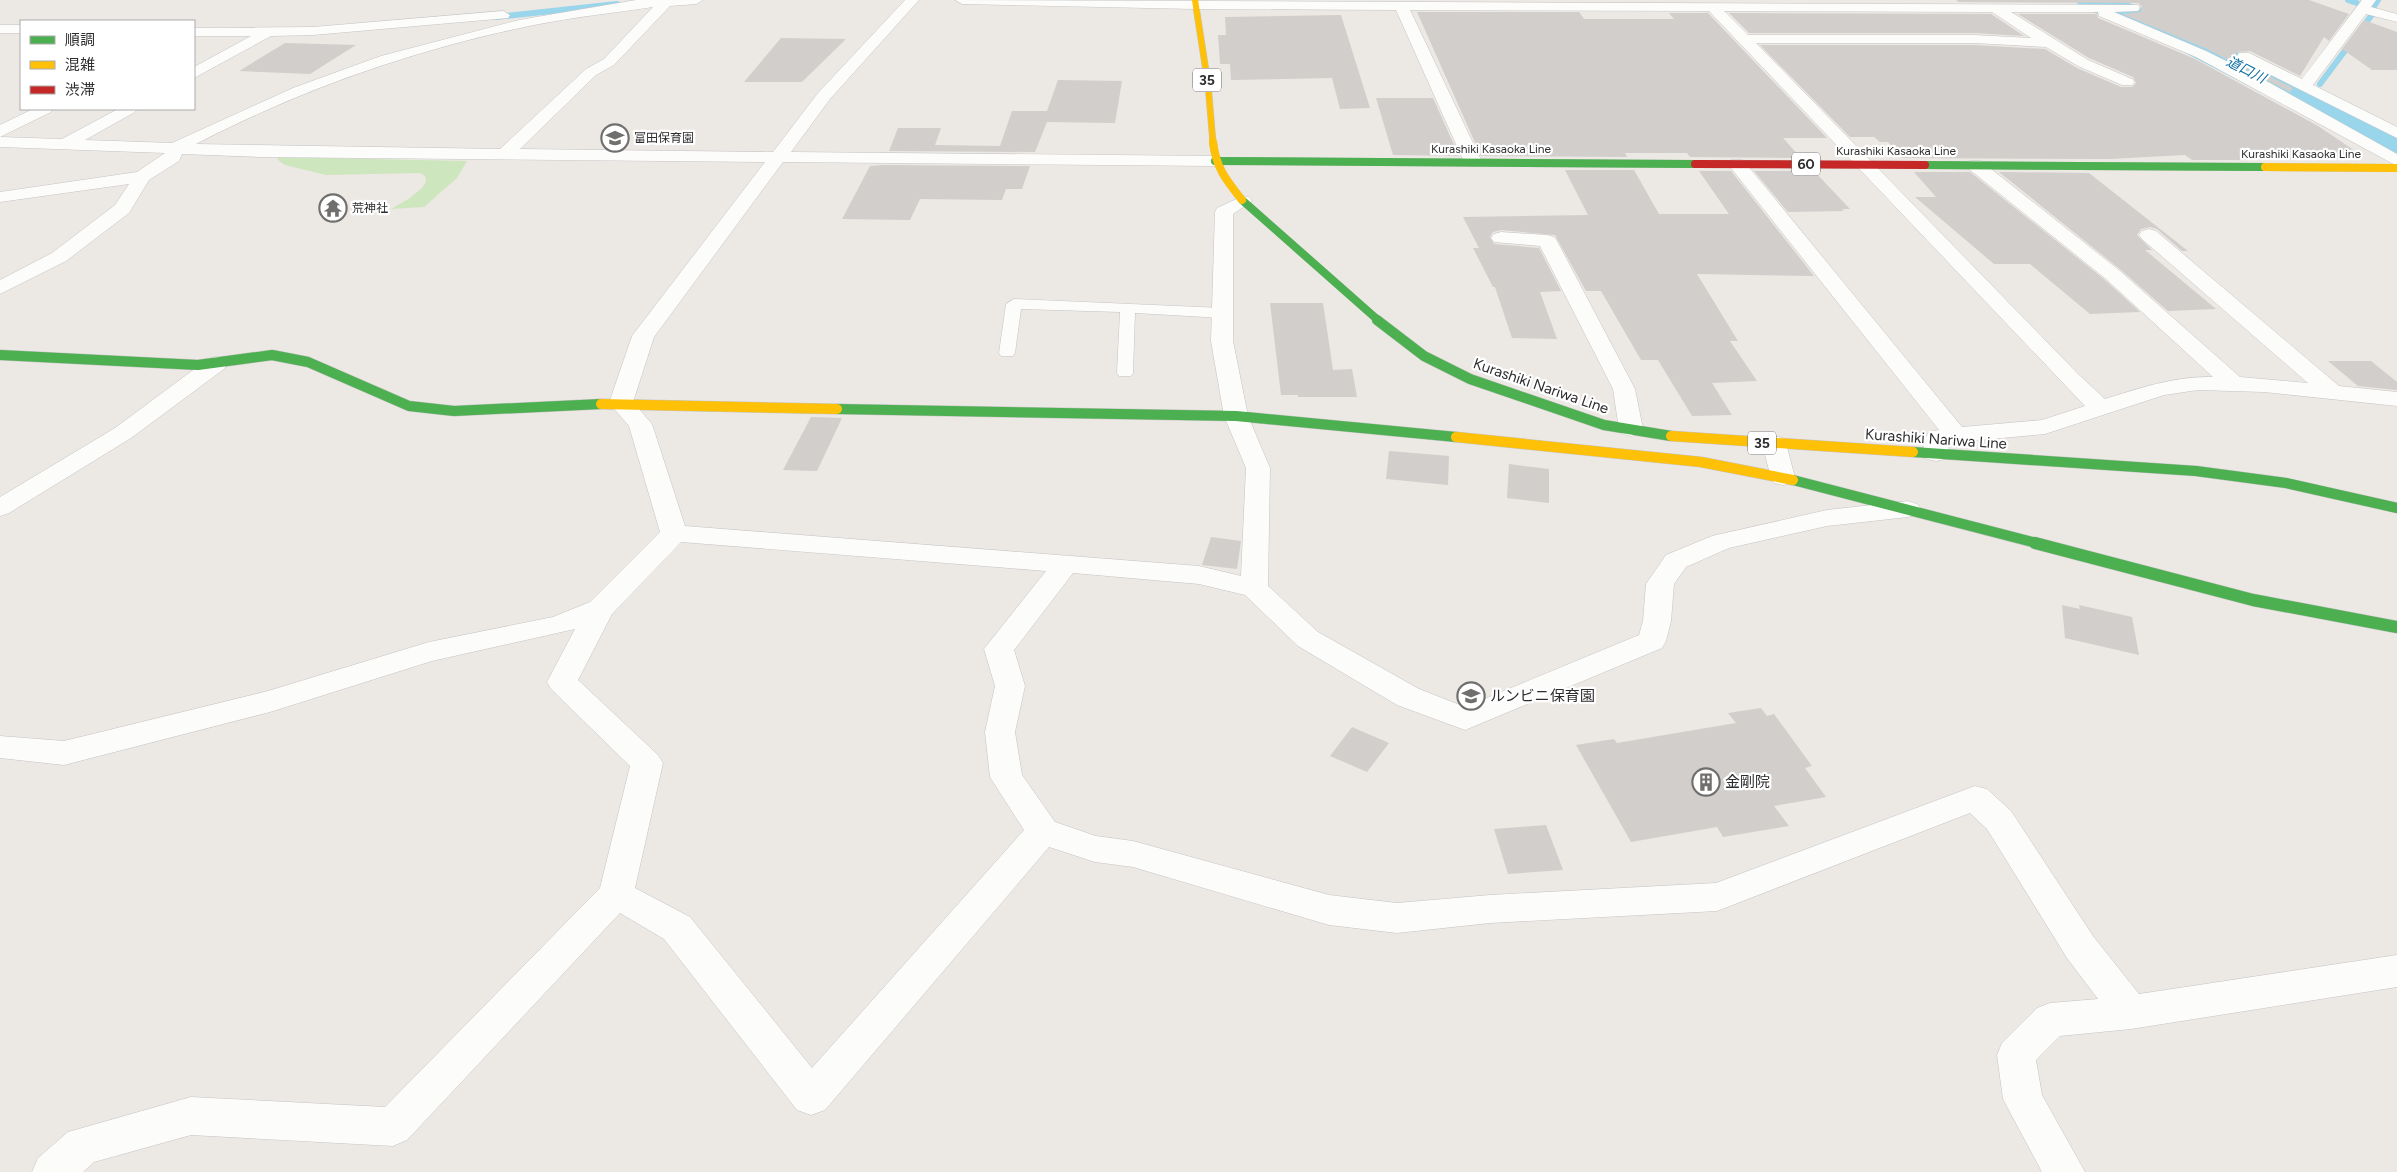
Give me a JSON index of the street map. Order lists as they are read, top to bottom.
{
  "streets": {
    "main road": [
      "35",
      "Kurashiki Kasaoka Line",
      "60",
      "Kurashiki Nariwa Line"
    ]
  },
  "crossings": [
    ["Kurashiki Kasaoka Line", "Kurashiki Nariwa Line"]
  ],
  "water": ["道口川"],
  "places": {
    "school or university": ["富田保育園", "ルンビニ保育園"],
    "temple": ["荒神社"],
    "building": ["金剛院"]
  },
  "legend": ["順調", "混雑", "渋滞"]
}
